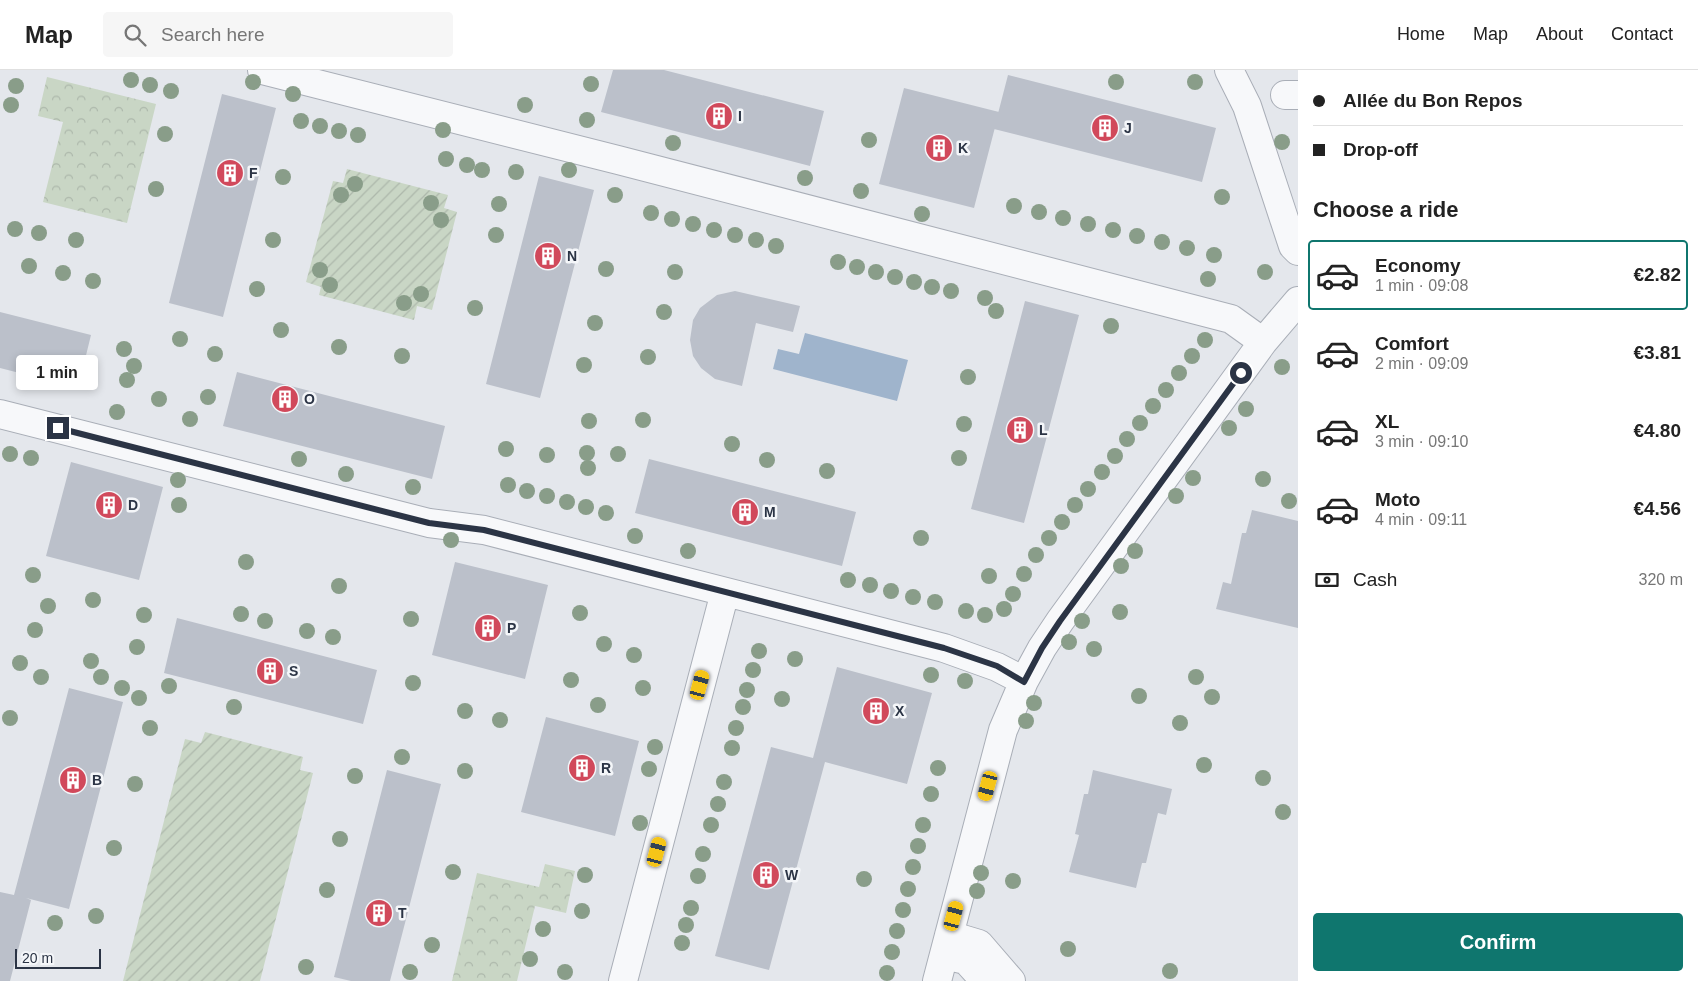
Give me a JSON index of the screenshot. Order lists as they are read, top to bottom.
{
  "places": {
    "building": [
      "I",
      "J",
      "K",
      "F",
      "N",
      "O",
      "L",
      "D",
      "M",
      "P",
      "S",
      "X",
      "R",
      "B",
      "W",
      "T"
    ]
  },
  "scale_bar": "20 m",
  "page": {
    "header": "Map",
    "search": "Search here",
    "nav": [
      "Home",
      "Map",
      "About",
      "Contact"
    ],
    "banner": ["Allée du Bon Repos", "Drop-off"],
    "heading": "Choose a ride",
    "list": [
      {
        "name": "Economy",
        "note": "1 min · 09:08",
        "value": "€2.82"
      },
      {
        "name": "Comfort",
        "note": "2 min · 09:09",
        "value": "€3.81"
      },
      {
        "name": "XL",
        "note": "3 min · 09:10",
        "value": "€4.80"
      },
      {
        "name": "Moto",
        "note": "4 min · 09:11",
        "value": "€4.56"
      }
    ],
    "bubble": "1 min",
    "pay": ["Cash", "320 m"],
    "buttons": "Confirm",
    "scale": "20 m"
  }
}
